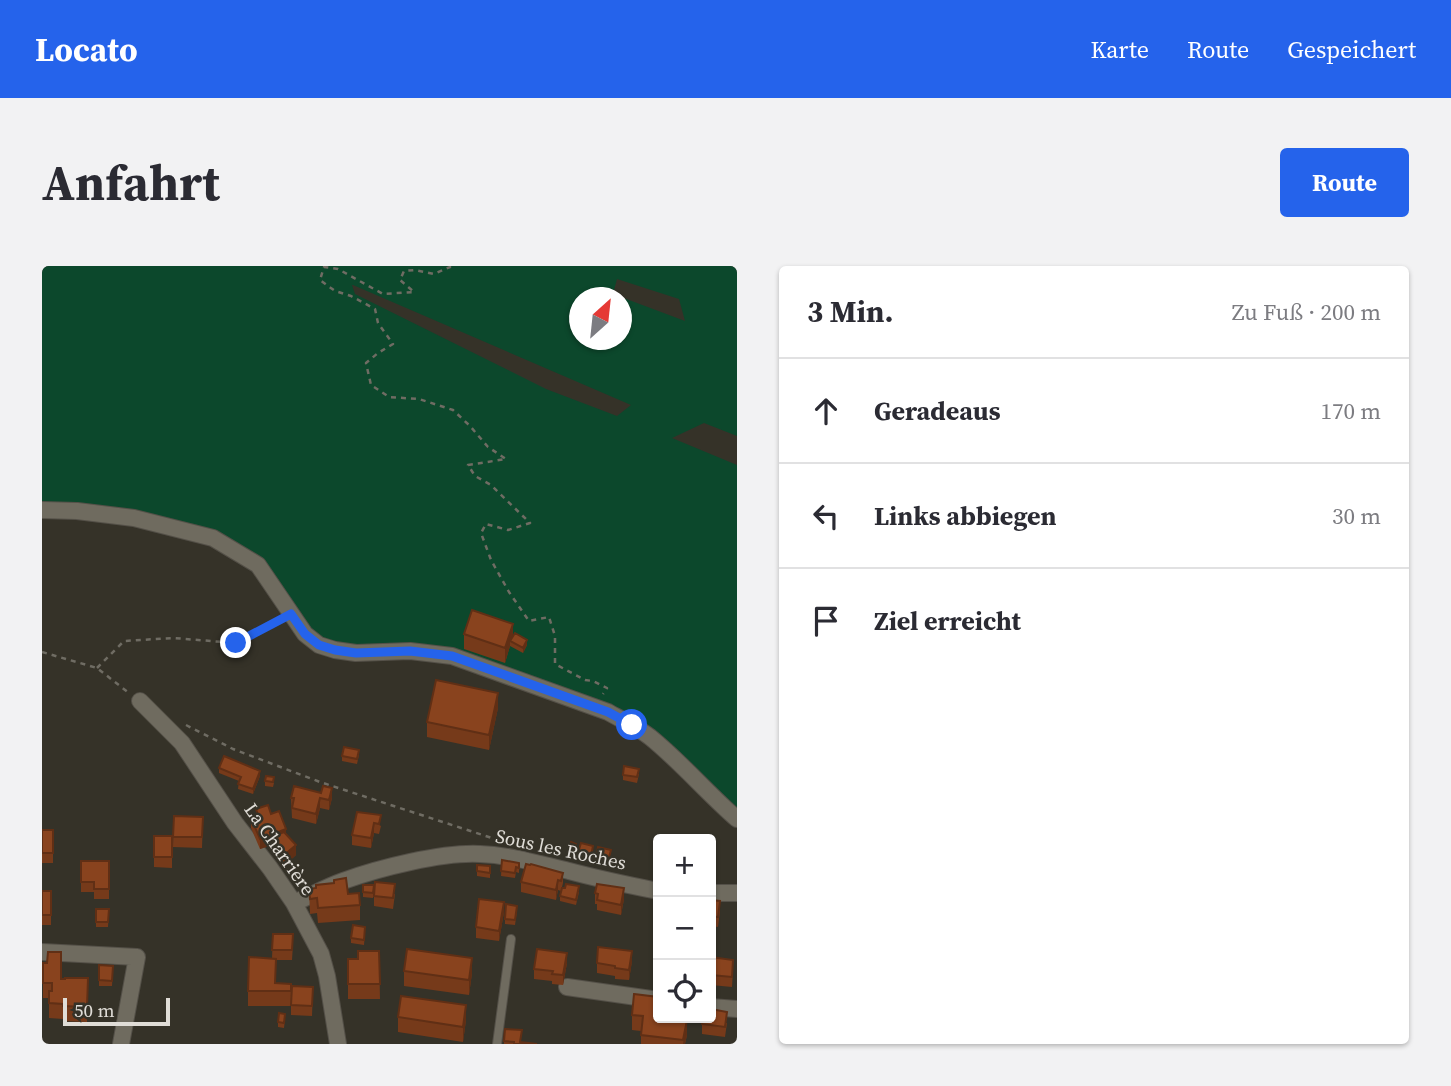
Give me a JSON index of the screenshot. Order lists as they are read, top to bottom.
{
  "streets": {
    "street": ["La Charrière", "Sous les Roches"]
  },
  "crossings": [
    ["La Charrière", "Sous les Roches"]
  ],
  "scale_bar": "50 m",
  "north": "top right",
  "page": {
    "header": "Locato",
    "nav": ["Karte", "Route", "Gespeichert"],
    "buttons": "Route",
    "title": "Anfahrt",
    "heading": ["3 Min.", "Zu Fuß · 200 m"],
    "list": [
      ["Geradeaus", "170 m"],
      ["Links abbiegen", "30 m"],
      "Ziel erreicht"
    ],
    "map_buttons": ["+", "−"],
    "scale": "50 m"
  }
}
